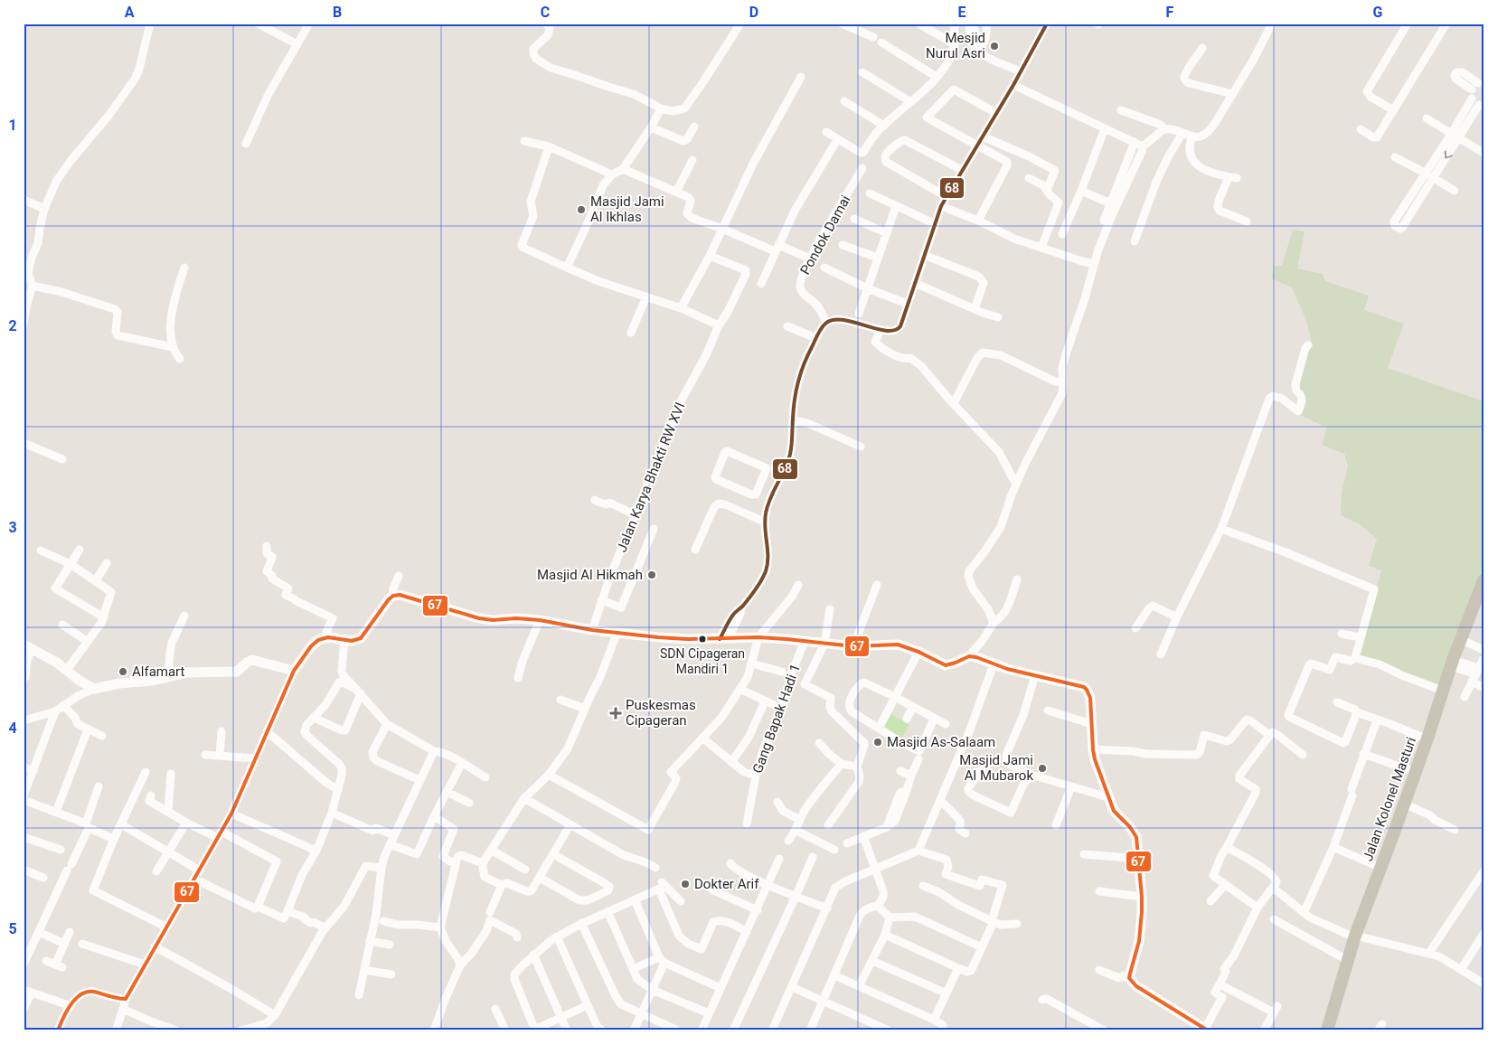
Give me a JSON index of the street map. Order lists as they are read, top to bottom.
{
  "streets": {
    "main road": ["Jalan Kolonel Masturi"],
    "street": ["Pondok Damai", "Jalan Karya Bhakti RW XVI", "Gang Bapak Hadi 1"]
  },
  "places": {
    "other": [
      "Mesjid Nurul Asri",
      "Masjid Jami Al Ikhlas",
      "Masjid Al Hikmah",
      "SDN Cipageran Mandiri 1",
      "Alfamart",
      "Masjid As-Salaam",
      "Masjid Jami Al Mubarok",
      "Dokter Arif"
    ],
    "health": ["Puskesmas Cipageran"]
  },
  "lines": ["transit line 68", "transit line 67"],
  "grid": {
    "columns": [
      "A",
      "B",
      "C",
      "D",
      "E",
      "F",
      "G"
    ],
    "rows": [
      "1",
      "2",
      "3",
      "4",
      "5"
    ]
  }
}
